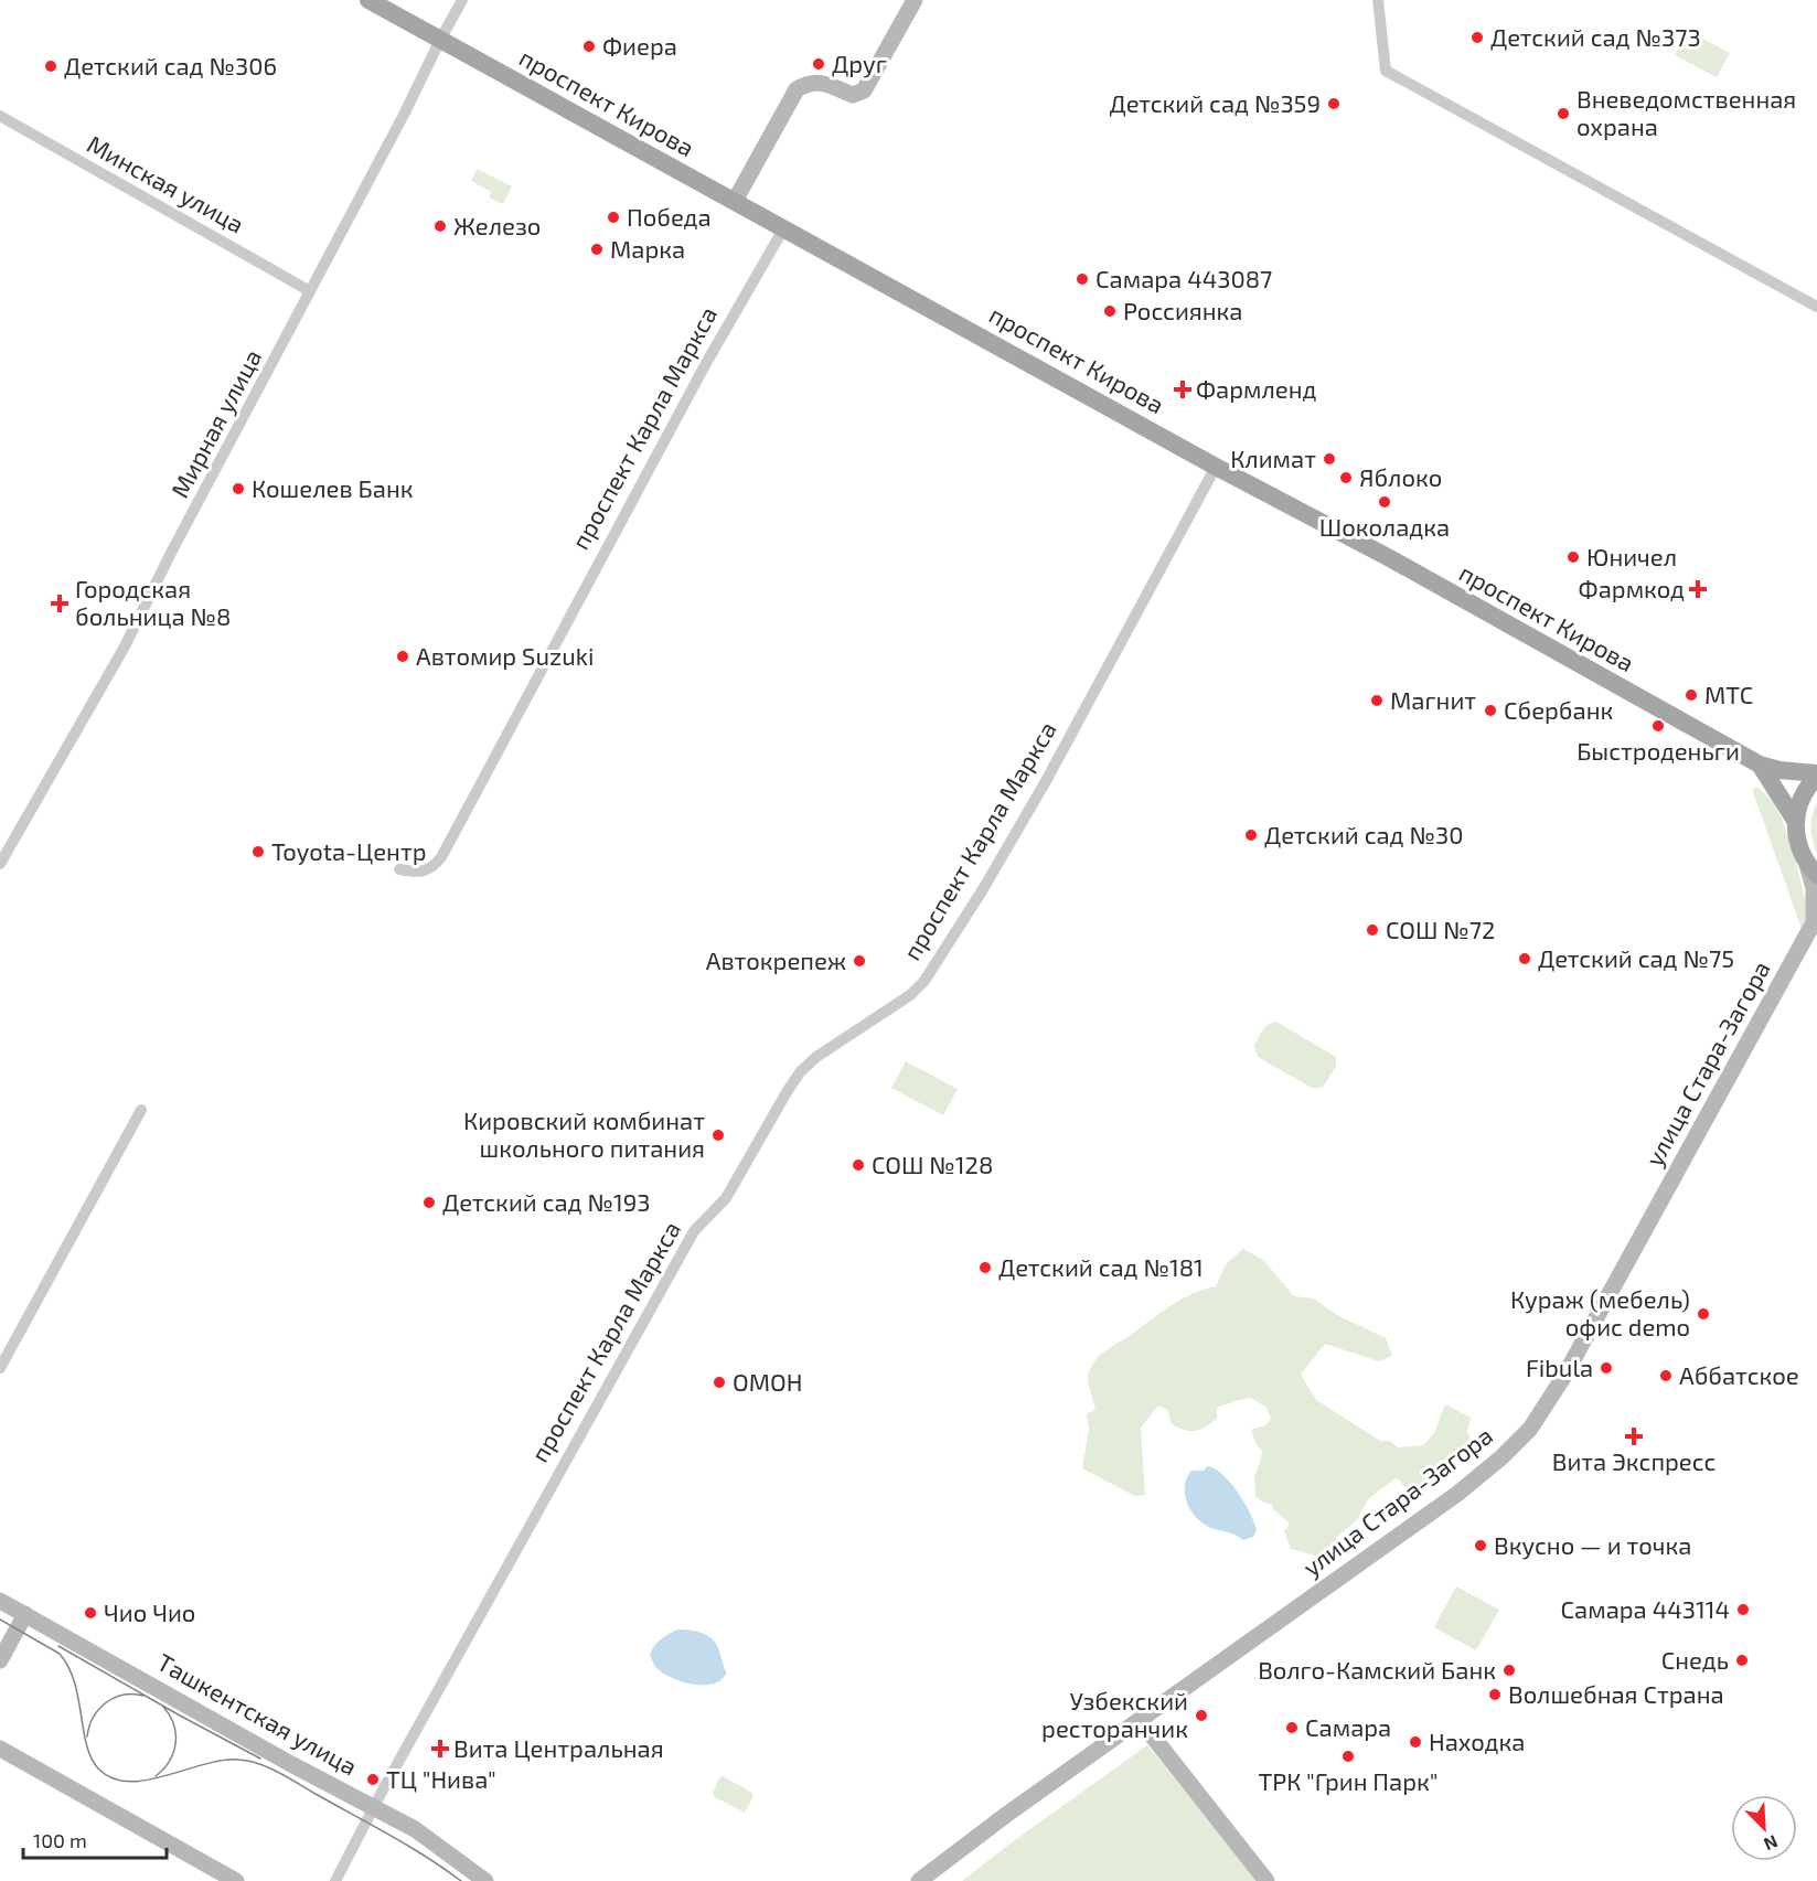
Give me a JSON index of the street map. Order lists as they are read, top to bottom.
{
  "streets": {
    "main road": ["проспект Кирова", "улица Стара-Загора", "Ташкентская улица"],
    "street": ["Минская улица", "Мирная улица", "проспект Карла Маркса"]
  },
  "crossings": [
    ["проспект Кирова", "Мирная улица"],
    ["проспект Кирова", "проспект Карла Маркса"],
    ["Минская улица", "Мирная улица"],
    ["проспект Карла Маркса", "Ташкентская улица"]
  ],
  "places": {
    "other": [
      "Детский сад №373",
      "Фиера",
      "Друг",
      "Детский сад №306",
      "Детский сад №359",
      "Вневедомственная охрана",
      "Победа",
      "Железо",
      "Марка",
      "Самара 443087",
      "Россиянка",
      "Климат",
      "Яблоко",
      "Кошелев Банк",
      "Шоколадка",
      "Юничел",
      "Автомир Suzuki",
      "МТС",
      "Магнит",
      "Сбербанк",
      "Быстроденьги",
      "Детский сад №30",
      "Toyota-Центр",
      "СОШ №72",
      "Детский сад №75",
      "Автокрепеж",
      "Кировский комбинат школьного питания",
      "СОШ №128",
      "Детский сад №193",
      "Детский сад №181",
      "Кураж (мебель) офис demo",
      "Fibula",
      "Аббатское",
      "ОМОН",
      "Вкусно — и точка",
      "Самара 443114",
      "Чио Чио",
      "Снедь",
      "Волго-Камский Банк",
      "Волшебная Страна",
      "Узбекский ресторанчик",
      "Самара",
      "Находка",
      "ТРК \"Грин Парк\"",
      "ТЦ \"Нива\""
    ],
    "health": [
      "Фармленд",
      "Фармкод",
      "Городская больница №8",
      "Вита Экспресс",
      "Вита Центральная"
    ]
  },
  "scale_bar": "100 m",
  "north": "bottom right"
}
